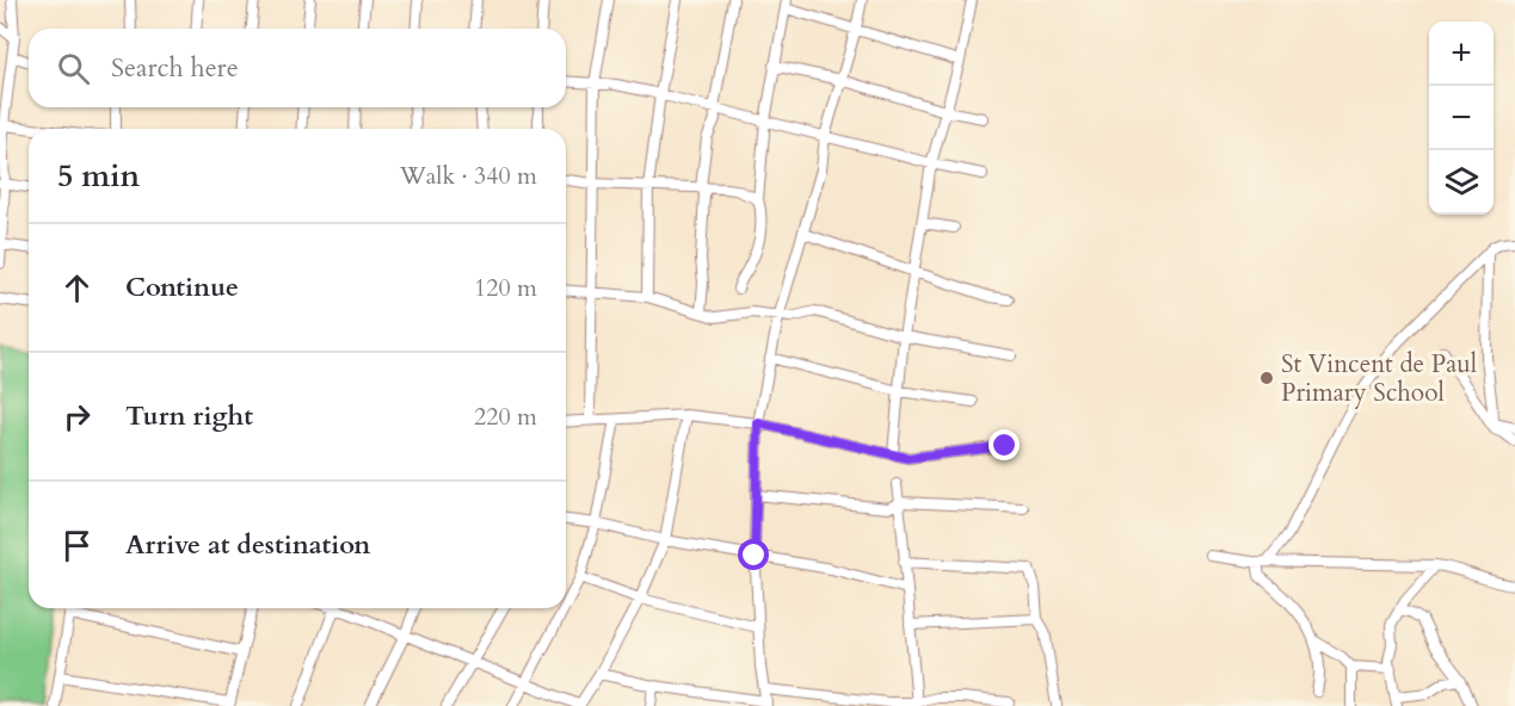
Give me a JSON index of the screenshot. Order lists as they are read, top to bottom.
{
  "places": ["St Vincent de Paul Primary School"],
  "page": {
    "map_buttons": ["+", "−"],
    "search": "Search here",
    "heading": ["5 min", "Walk · 340 m"],
    "list": [
      ["Continue", "120 m"],
      ["Turn right", "220 m"],
      "Arrive at destination"
    ]
  }
}
